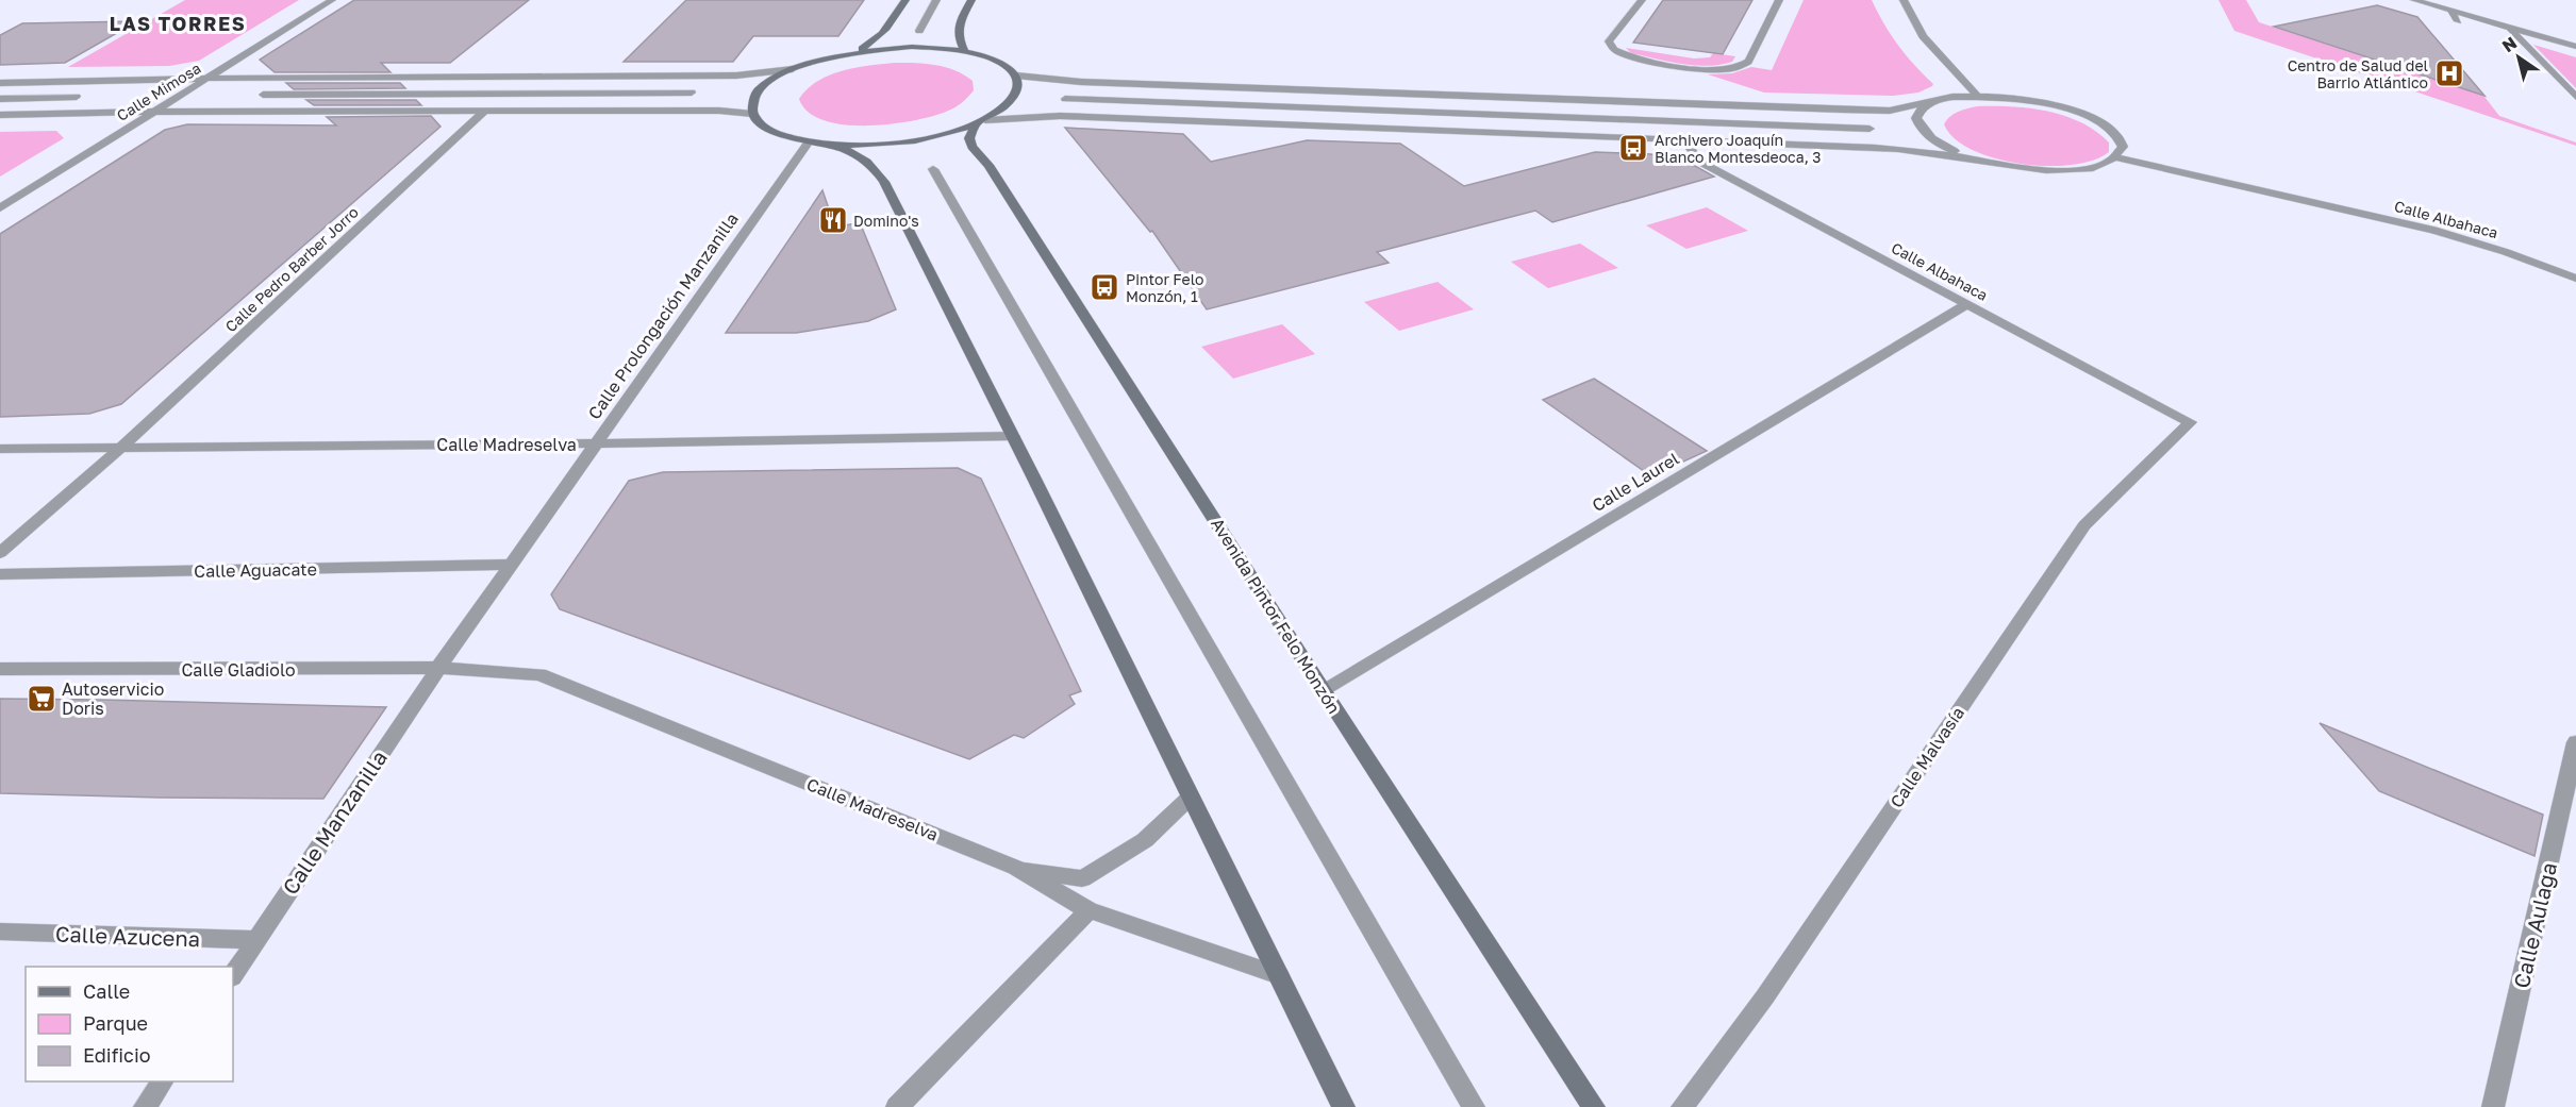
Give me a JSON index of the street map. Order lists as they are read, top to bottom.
{
  "streets": {
    "street": [
      "Calle Mimosa",
      "Calle Albahaca",
      "Calle Pedro Barber Jorro",
      "Calle Prolongación Manzanilla",
      "Calle Madreselva",
      "Calle Laurel",
      "Calle Aguacate",
      "Avenida Pintor Felo Monzón",
      "Calle Gladiolo",
      "Calle Malvasía",
      "Calle Manzanilla",
      "Calle Aulaga",
      "Calle Azucena"
    ]
  },
  "crossings": [
    ["Calle Albahaca", "Calle Laurel"],
    ["Calle Albahaca", "Calle Malvasía"],
    ["Calle Pedro Barber Jorro", "Calle Madreselva"],
    ["Calle Prolongación Manzanilla", "Calle Madreselva"],
    ["Calle Prolongación Manzanilla", "Calle Aguacate"],
    ["Calle Prolongación Manzanilla", "Calle Gladiolo"],
    ["Calle Prolongación Manzanilla", "Calle Manzanilla"],
    ["Calle Madreselva", "Calle Gladiolo"],
    ["Calle Madreselva", "Calle Manzanilla"],
    ["Calle Laurel", "Avenida Pintor Felo Monzón"],
    ["Calle Gladiolo", "Calle Manzanilla"],
    ["Calle Manzanilla", "Calle Azucena"]
  ],
  "districts": ["LAS TORRES"],
  "places": {
    "hospital": ["Centro de Salud del Barrio Atlántico"],
    "bus stop": ["Archivero Joaquín Blanco Montesdeoca, 3", "Pintor Felo Monzón, 1"],
    "restaurant": ["Domino's"],
    "supermarket": ["Autoservicio Doris"]
  },
  "legend": ["Calle", "Parque", "Edificio"],
  "north": "top left"
}
